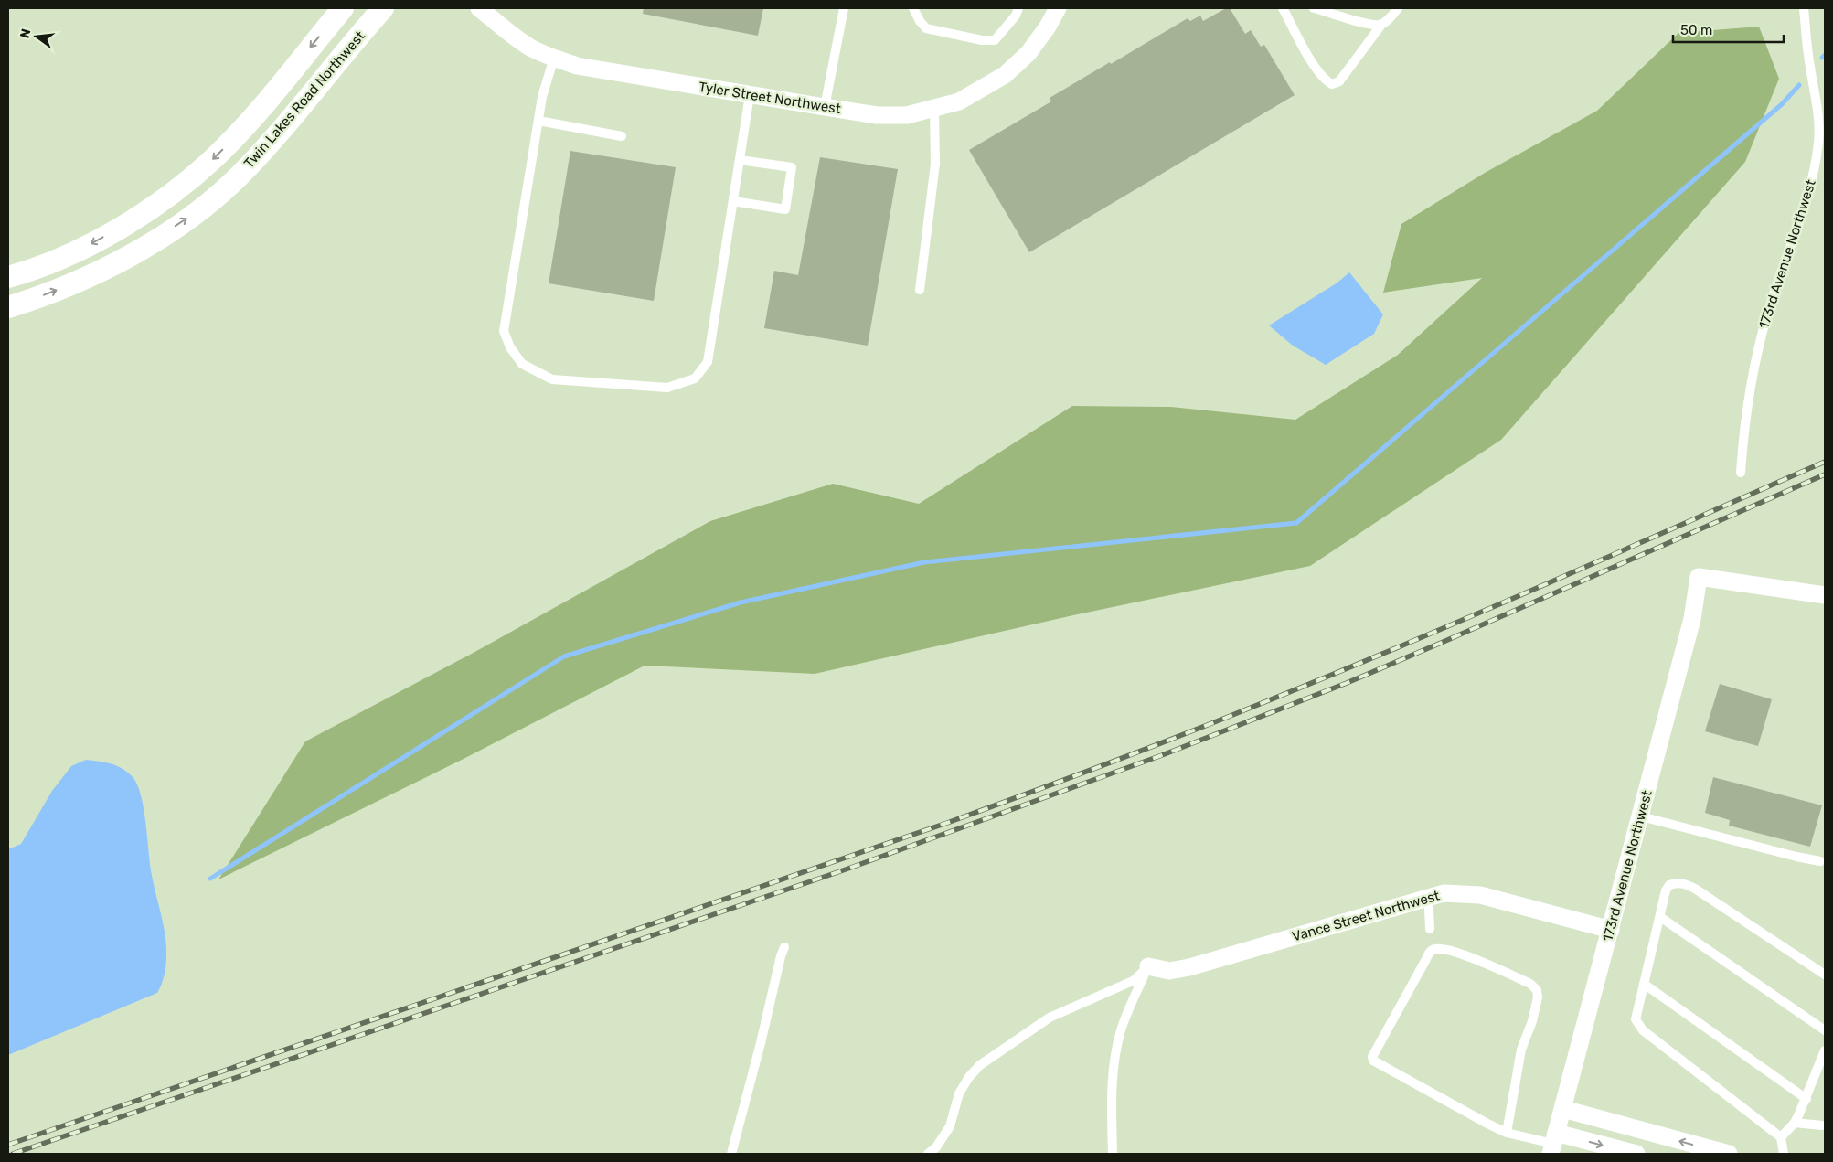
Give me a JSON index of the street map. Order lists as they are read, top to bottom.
{
  "streets": {
    "street": [
      "Tyler Street Northwest",
      "Twin Lakes Road Northwest",
      "173rd Avenue Northwest",
      "Vance Street Northwest"
    ]
  },
  "crossings": [
    ["173rd Avenue Northwest", "Vance Street Northwest"]
  ],
  "scale_bar": "50 m",
  "north": "left"
}
